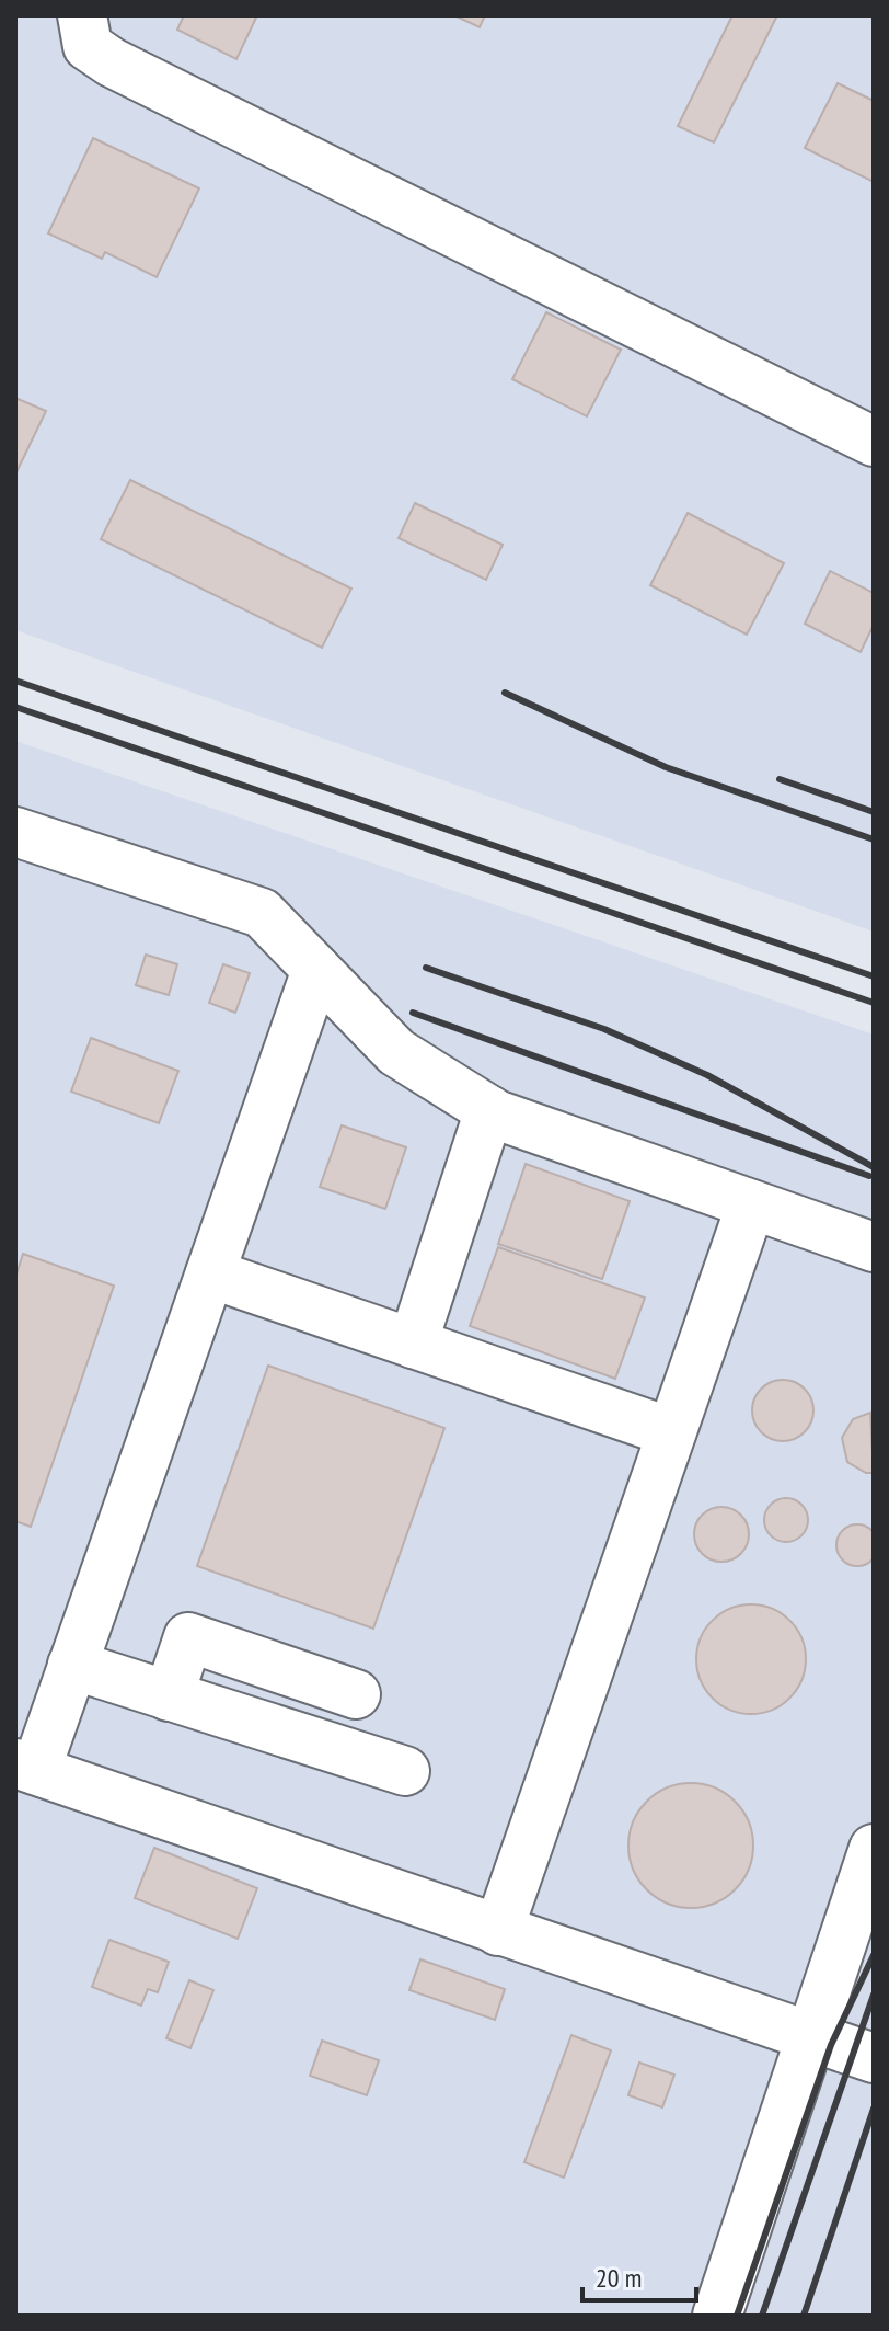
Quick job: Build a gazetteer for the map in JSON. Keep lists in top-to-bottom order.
{
  "scale_bar": "20 m"
}
